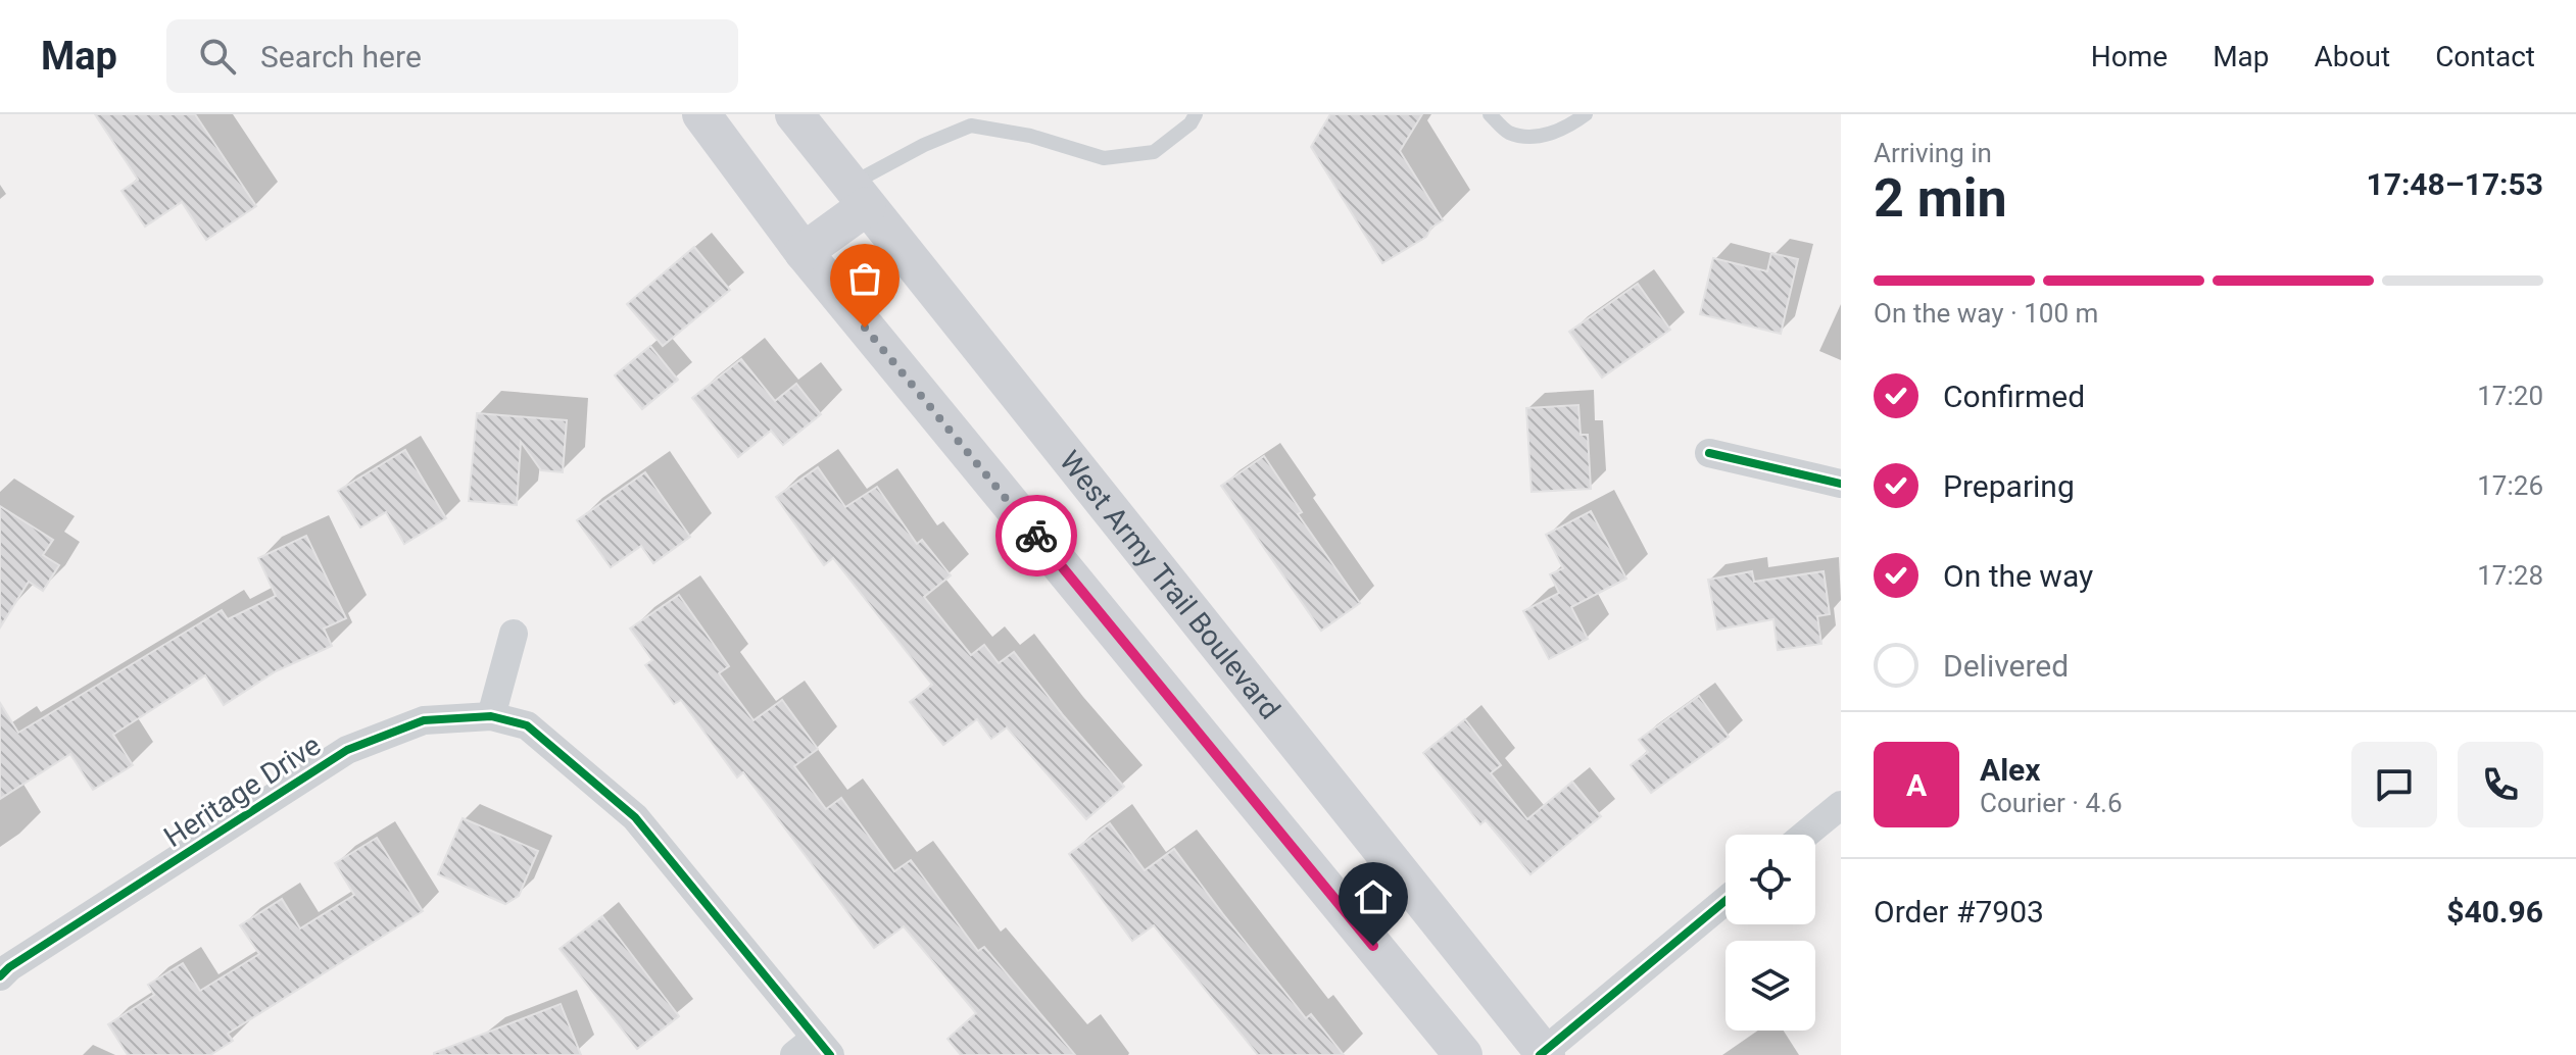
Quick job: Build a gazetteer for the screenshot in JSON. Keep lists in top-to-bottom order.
{
  "streets": {
    "main road": ["West Army Trail Boulevard"],
    "street": ["Heritage Drive"]
  },
  "page": {
    "header": "Map",
    "search": "Search here",
    "nav": [
      "Home",
      "Map",
      "About",
      "Contact"
    ],
    "heading": ["2 min", "Arriving in", "17:48–17:53"],
    "panel": [
      "Alex",
      "Courier · 4.6",
      "Order #7903",
      "$40.96"
    ],
    "bar": "On the way · 100 m",
    "list": [
      ["Confirmed", "17:20"],
      ["Preparing", "17:26"],
      ["On the way", "17:28"],
      "Delivered"
    ],
    "round": "A"
  }
}
